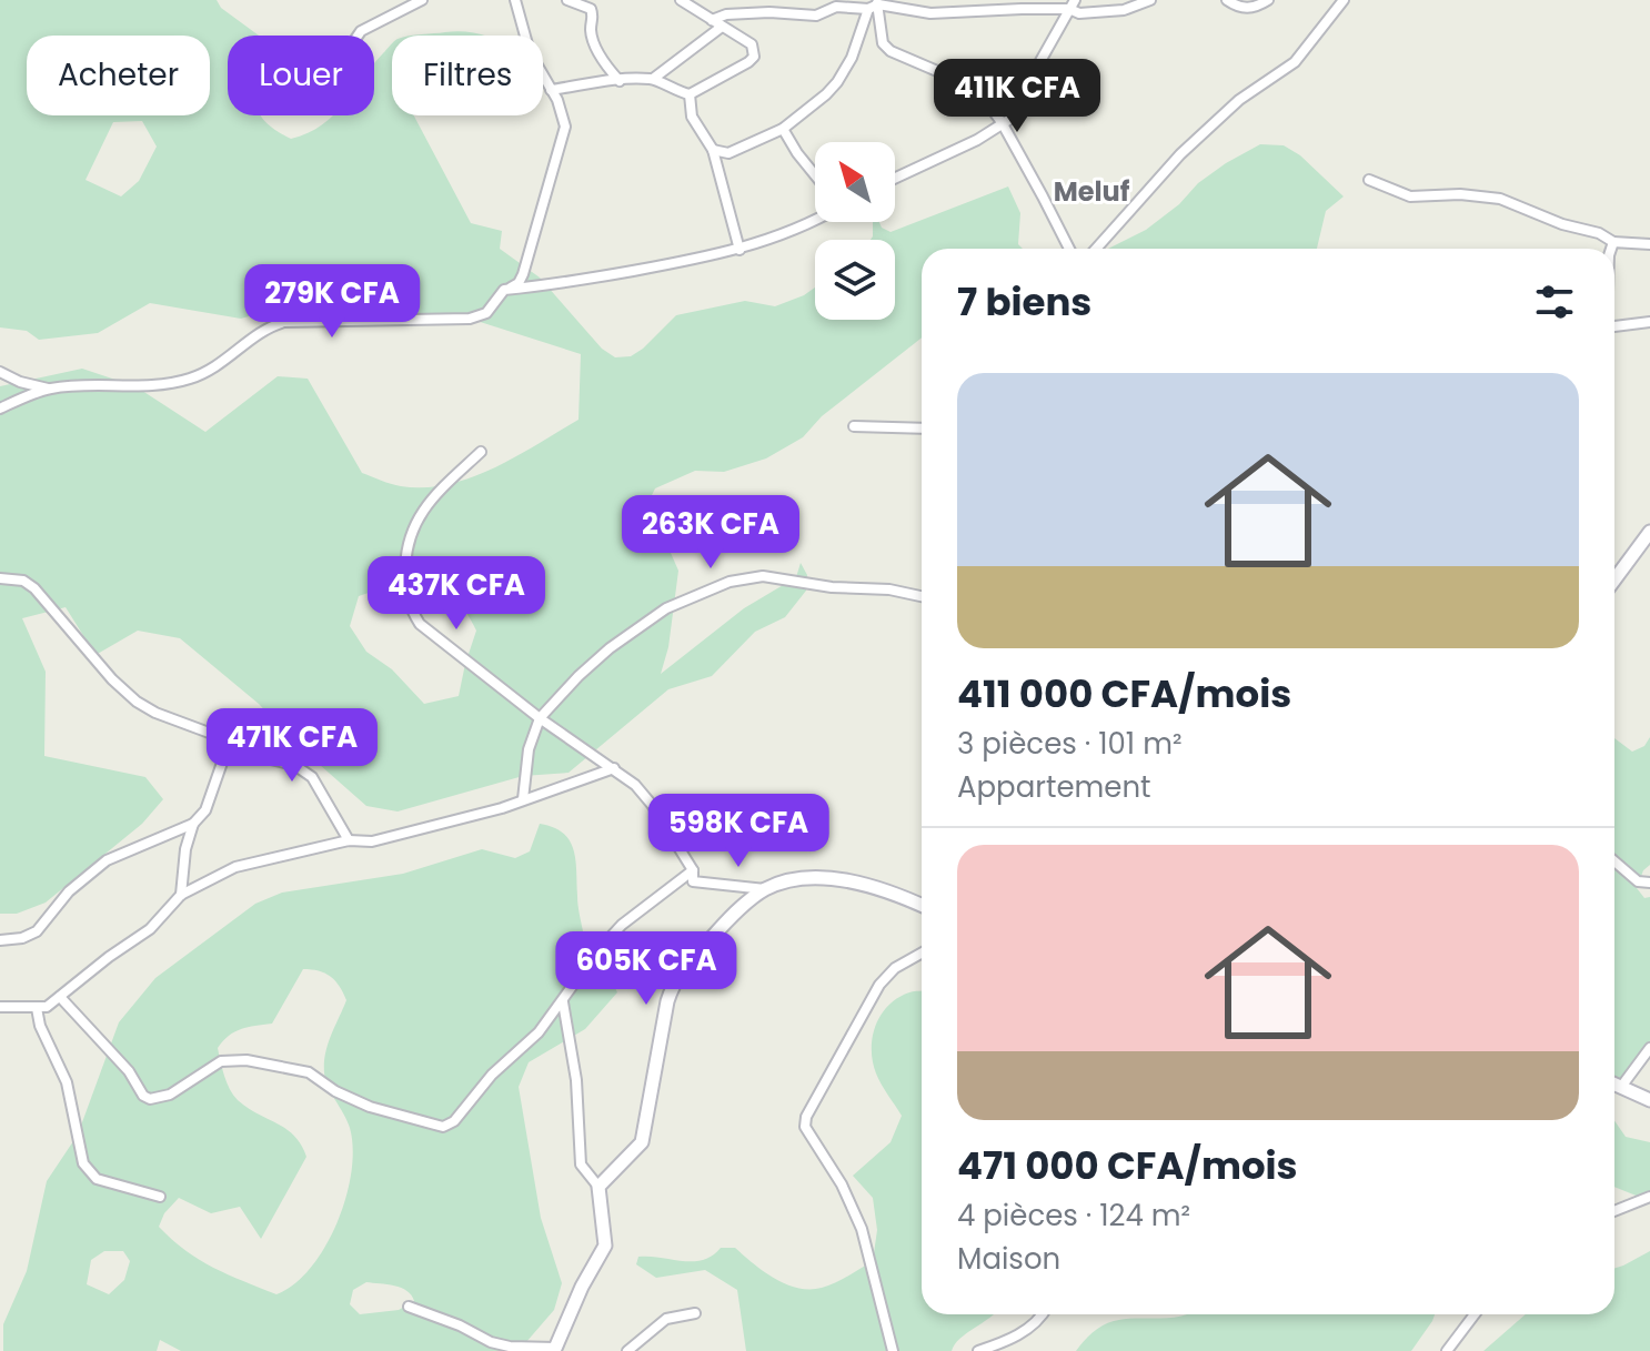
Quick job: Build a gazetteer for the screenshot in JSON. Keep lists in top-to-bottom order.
{
  "districts": ["Meluf"],
  "north": "top left",
  "page": {
    "chip": ["Acheter", "Louer", "Filtres"],
    "price": [
      "411K CFA",
      "279K CFA",
      "263K CFA",
      "437K CFA",
      "471K CFA",
      "598K CFA",
      "605K CFA"
    ],
    "heading": "7 biens",
    "list": [
      {
        "name": "411 000 CFA/mois",
        "note": "3 pièces · 101 m² · Appartement"
      },
      {
        "name": "471 000 CFA/mois",
        "note": "4 pièces · 124 m² · Maison"
      }
    ]
  }
}
